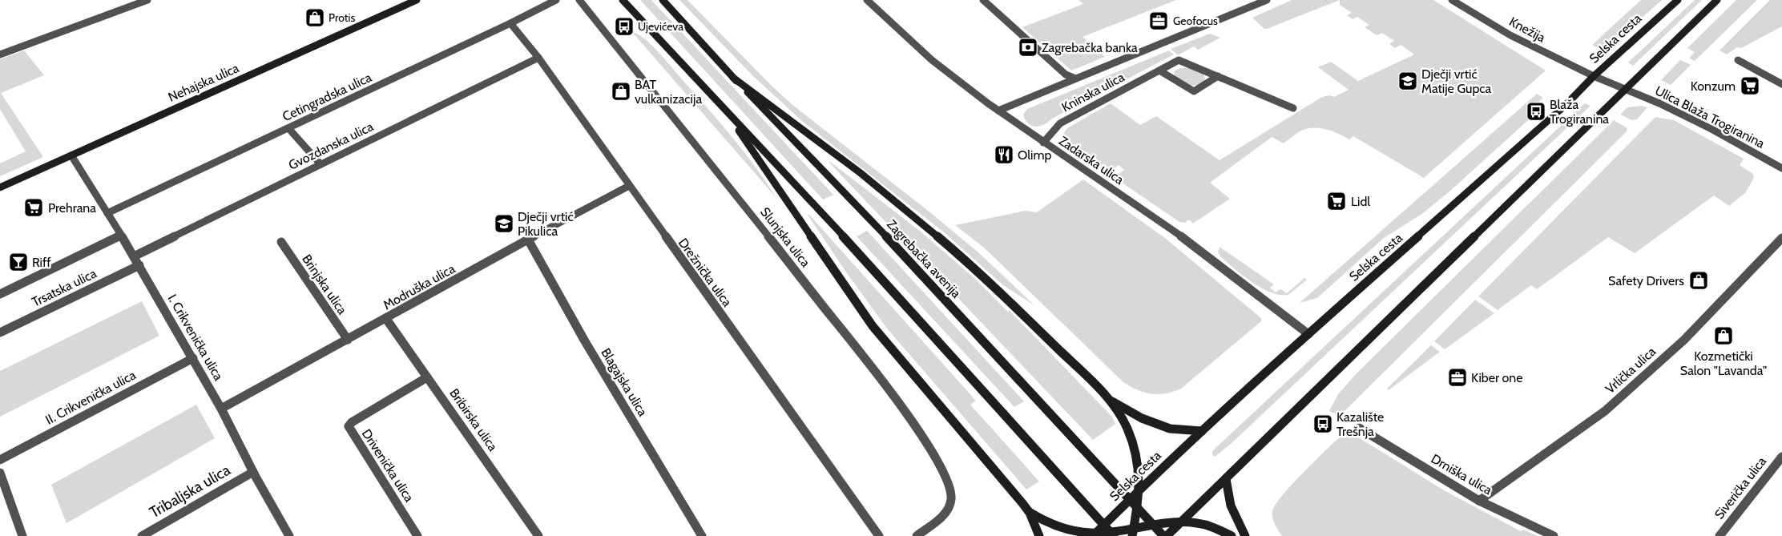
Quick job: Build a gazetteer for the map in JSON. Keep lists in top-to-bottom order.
{
  "streets": {
    "main road": ["Selska cesta", "Nehajska ulica", "Zagrebačka avenija"],
    "street": [
      "Knežija",
      "Kninska ulica",
      "Cetingradska ulica",
      "Ulica Blaža Trogiranina",
      "Gvozdanska ulica",
      "Zadarska ulica",
      "Slunjska ulica",
      "Drežnička ulica",
      "Brinjska ulica",
      "Modruška ulica",
      "Trsatska ulica",
      "I. Crikvenička ulica",
      "Vrlička ulica",
      "Blagajska ulica",
      "II. Crikvenička ulica",
      "Bribirska ulica",
      "Drivenička ulica",
      "Drniška ulica",
      "Siverička ulica",
      "Tribaljska ulica"
    ]
  },
  "crossings": [
    ["Knežija", "Selska cesta"],
    ["Knežija", "Ulica Blaža Trogiranina"],
    ["Selska cesta", "Zadarska ulica"],
    ["Nehajska ulica", "I. Crikvenička ulica"],
    ["Kninska ulica", "Zadarska ulica"],
    ["Cetingradska ulica", "Drežnička ulica"],
    ["Cetingradska ulica", "I. Crikvenička ulica"],
    ["Gvozdanska ulica", "Drežnička ulica"],
    ["Gvozdanska ulica", "I. Crikvenička ulica"],
    ["Drežnička ulica", "Modruška ulica"],
    ["Brinjska ulica", "Modruška ulica"],
    ["Modruška ulica", "I. Crikvenička ulica"],
    ["Modruška ulica", "Blagajska ulica"],
    ["Modruška ulica", "Bribirska ulica"],
    ["Trsatska ulica", "I. Crikvenička ulica"],
    ["I. Crikvenička ulica", "II. Crikvenička ulica"],
    ["I. Crikvenička ulica", "Tribaljska ulica"],
    ["Vrlička ulica", "Drniška ulica"],
    ["Bribirska ulica", "Drivenička ulica"]
  ],
  "places": {
    "shop": [
      "Protis",
      "BAT vulkanizacija",
      "Safety Drivers",
      "Kozmetički Salon \"Lavanda\""
    ],
    "office": ["Geofocus", "Kiber one"],
    "bus stop": ["Ujevićeva", "Blaža Trogiranina", "Kazalište Trešnja"],
    "bank": ["Zagrebačka banka"],
    "school or university": ["Dječji vrtić Matije Gupca", "Dječji vrtić Pikulica"],
    "supermarket": ["Konzum", "Lidl", "Prehrana"],
    "restaurant": ["Olimp"],
    "bar": ["Riff"]
  }
}
